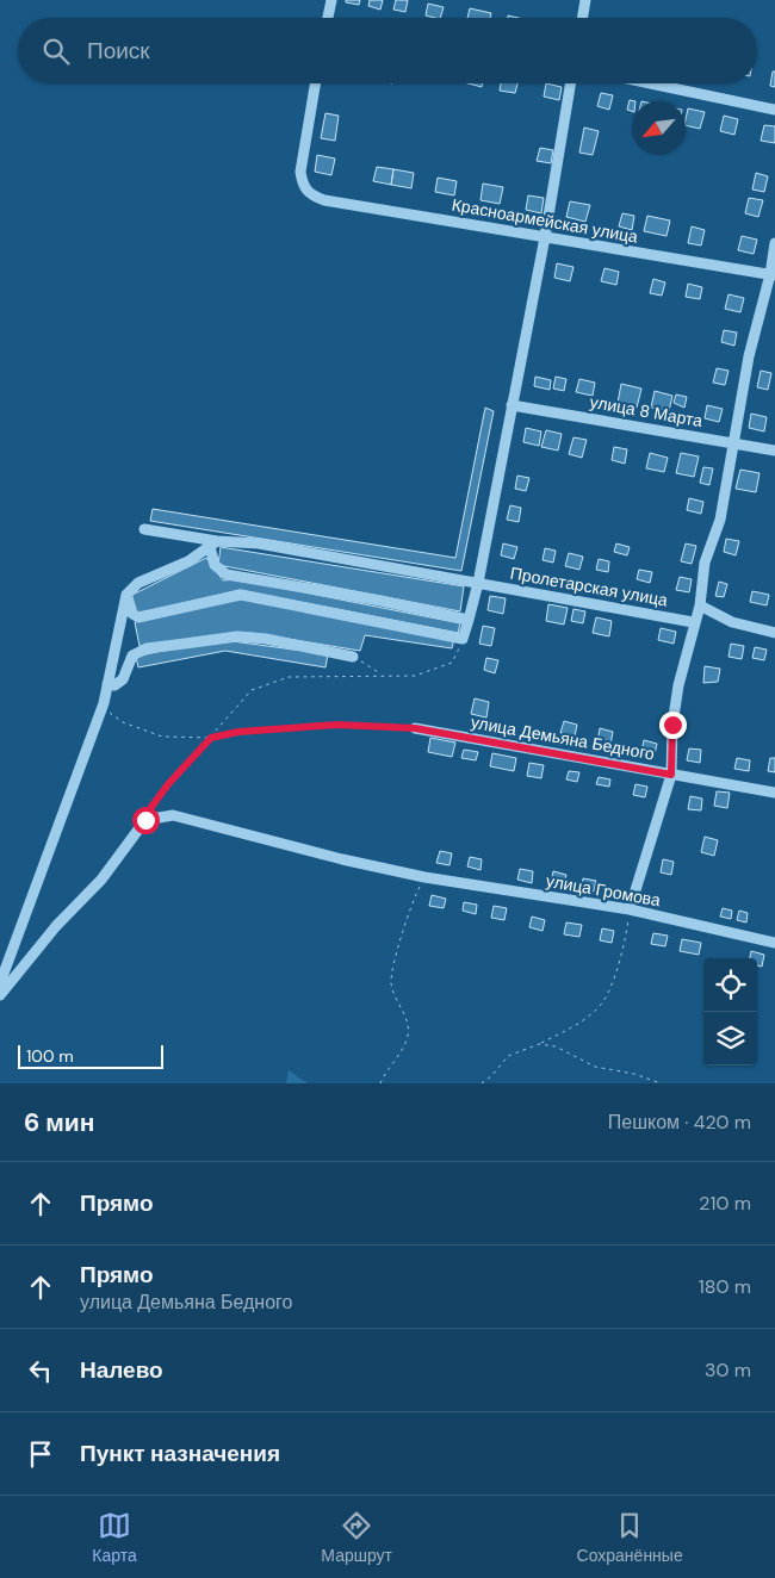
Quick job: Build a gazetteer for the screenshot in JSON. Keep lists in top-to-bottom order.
{
  "streets": {
    "street": [
      "Красноармейская улица",
      "улица 8 Марта",
      "Пролетарская улица",
      "улица Демьяна Бедного",
      "улица Громова"
    ]
  },
  "scale_bar": "100 m",
  "north": "bottom left",
  "page": {
    "search": "Поиск",
    "scale": "100 m",
    "heading": ["6 мин", "Пешком · 420 m"],
    "list": [
      ["Прямо", "210 m"],
      ["Прямо", "улица Демьяна Бедного", "180 m"],
      ["Налево", "30 m"],
      "Пункт назначения"
    ],
    "nav": ["Карта", "Маршрут", "Сохранённые"]
  }
}
